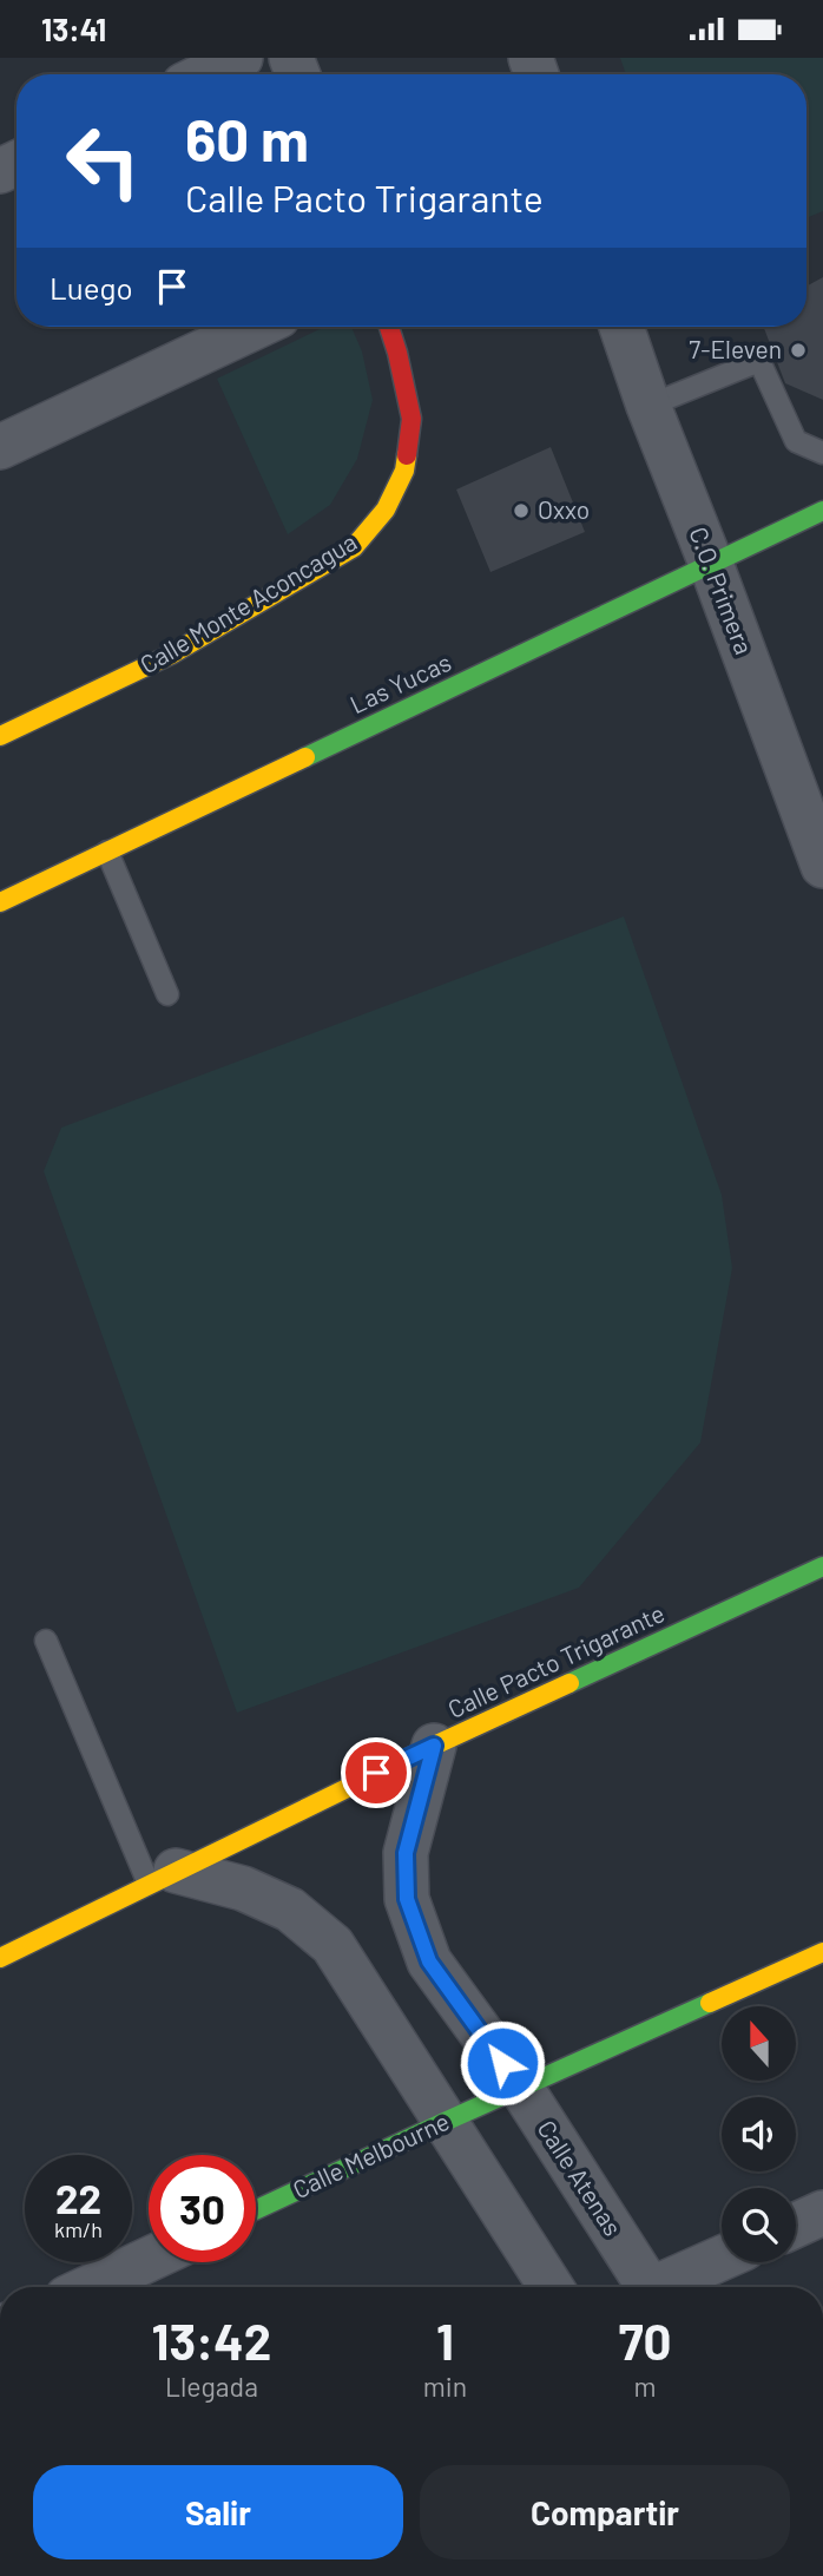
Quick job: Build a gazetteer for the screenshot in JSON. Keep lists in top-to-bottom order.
{
  "streets": {
    "street": [
      "C.O. Primera",
      "Calle Monte Aconcagua",
      "Las Yucas",
      "Calle Pacto Trigarante",
      "Calle Melbourne",
      "Calle Atenas"
    ]
  },
  "crossings": [
    ["C.O. Primera", "Las Yucas"],
    ["Calle Pacto Trigarante", "Calle Atenas"],
    ["Calle Melbourne", "Calle Atenas"]
  ],
  "places": ["7-Eleven", "Oxxo"],
  "north": "top",
  "page": {
    "status": "13:41",
    "turn": ["60 m", "Calle Pacto Trigarante"],
    "then": "Luego",
    "speed": "22 km/h",
    "limit": "30",
    "eta": [
      "13:42",
      "Llegada",
      "1",
      "min",
      "70",
      "m"
    ],
    "buttons": ["Salir", "Compartir"]
  }
}
